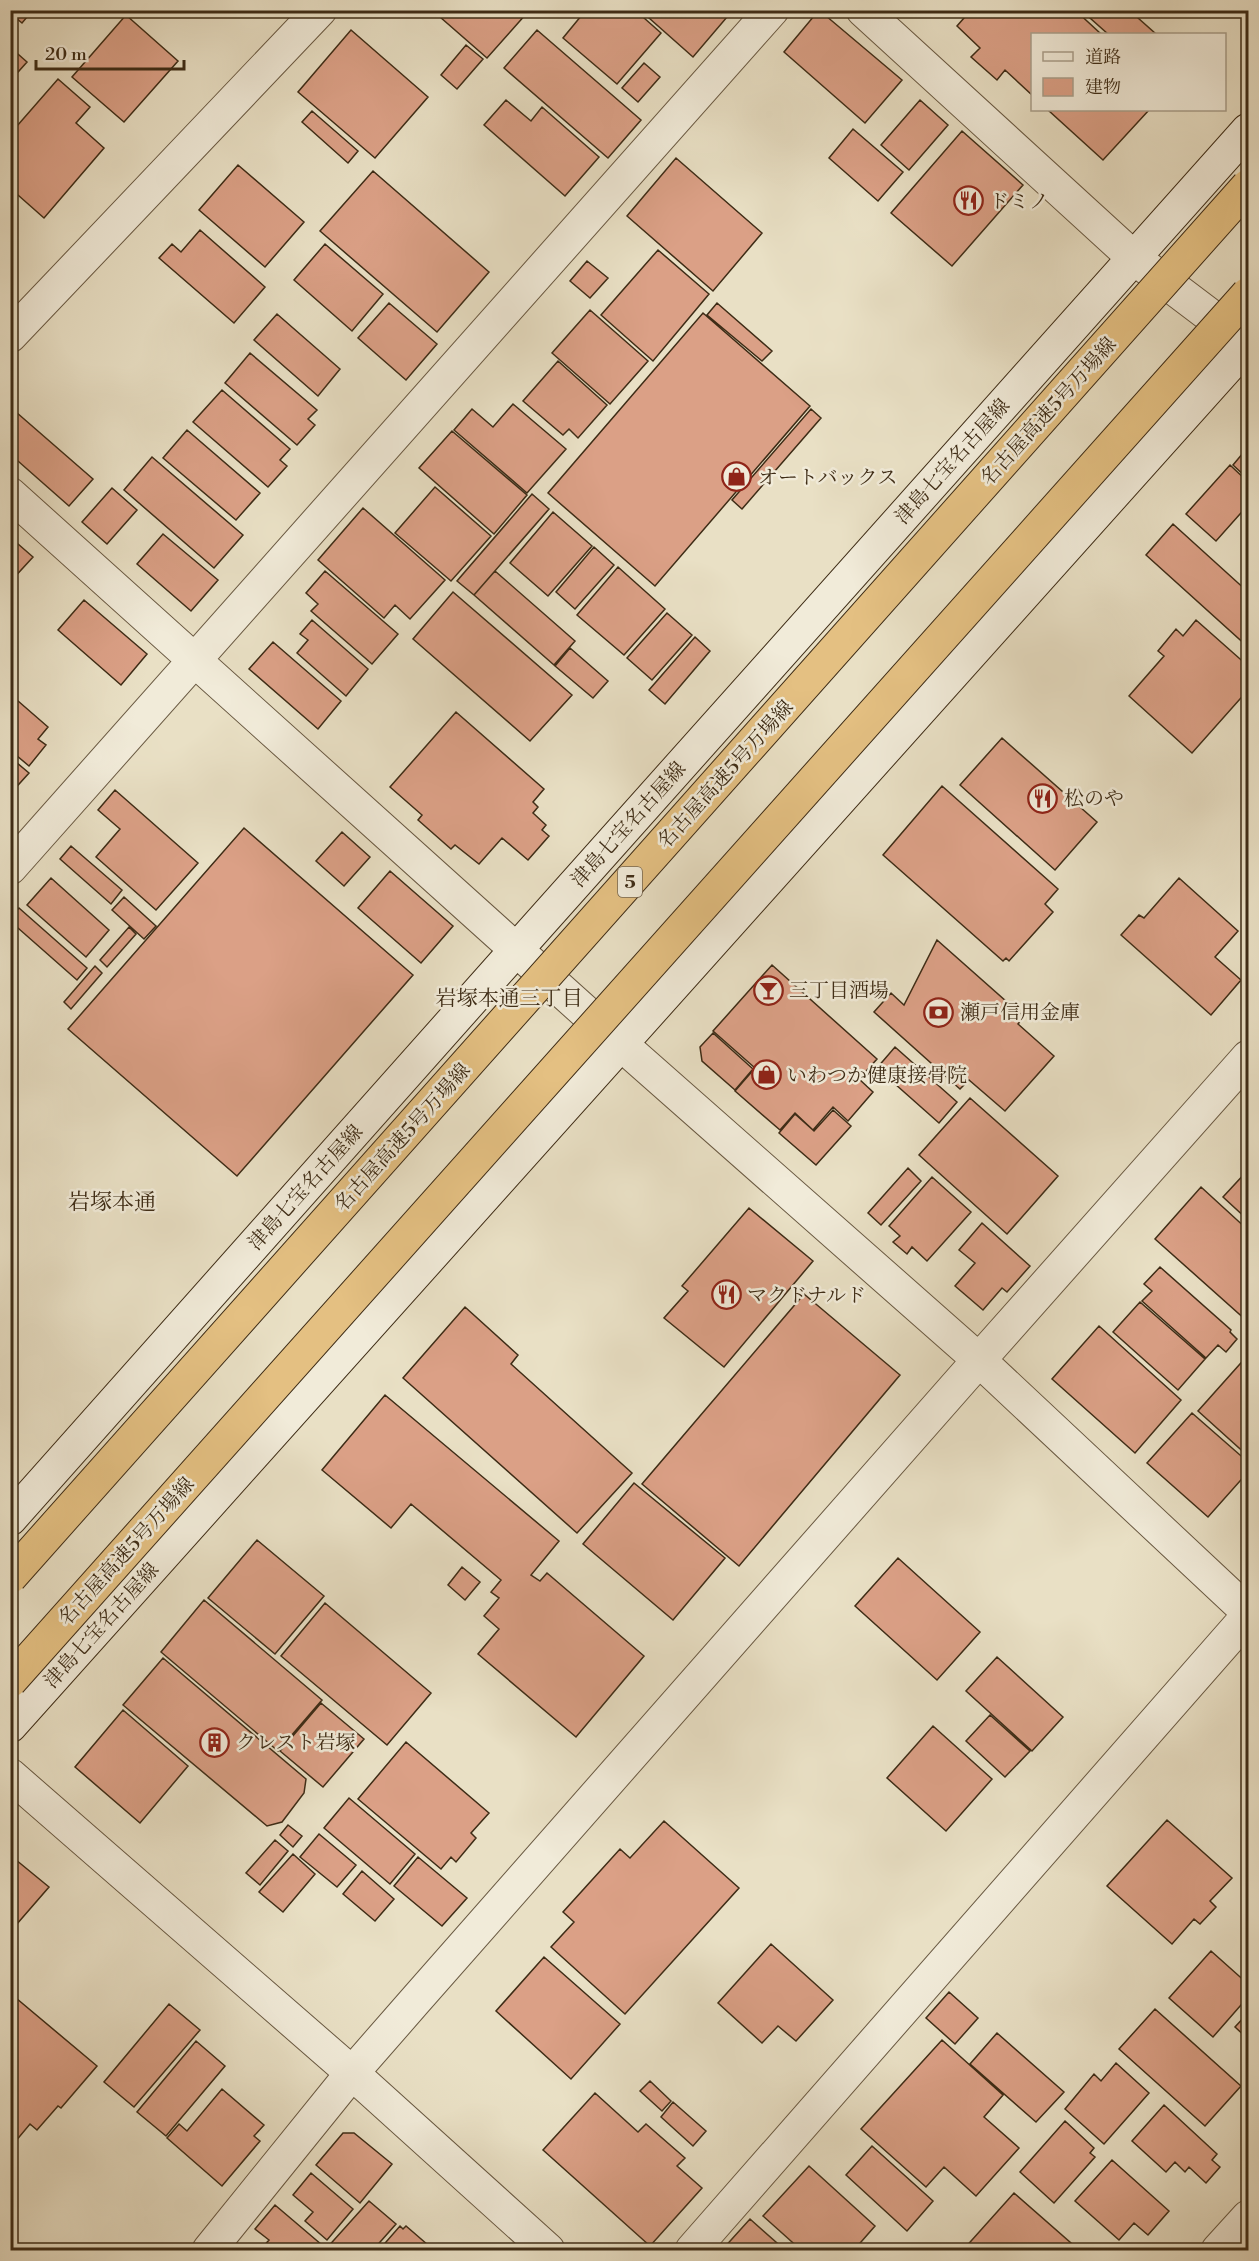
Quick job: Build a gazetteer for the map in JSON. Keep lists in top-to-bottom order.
{
  "streets": {
    "highway": ["名古屋高速5号万場線", "5"],
    "street": ["津島七宝名古屋線"]
  },
  "districts": ["岩塚本通三丁目", "岩塚本通"],
  "places": {
    "restaurant": ["ドミノ", "松のや", "マクドナルド"],
    "shop": ["オートバックス", "いわつか健康接骨院"],
    "bar": ["三丁目酒場"],
    "bank": ["瀬戸信用金庫"],
    "building": ["クレスト岩塚"]
  },
  "legend": ["道路", "建物"],
  "scale_bar": "20 m"
}
